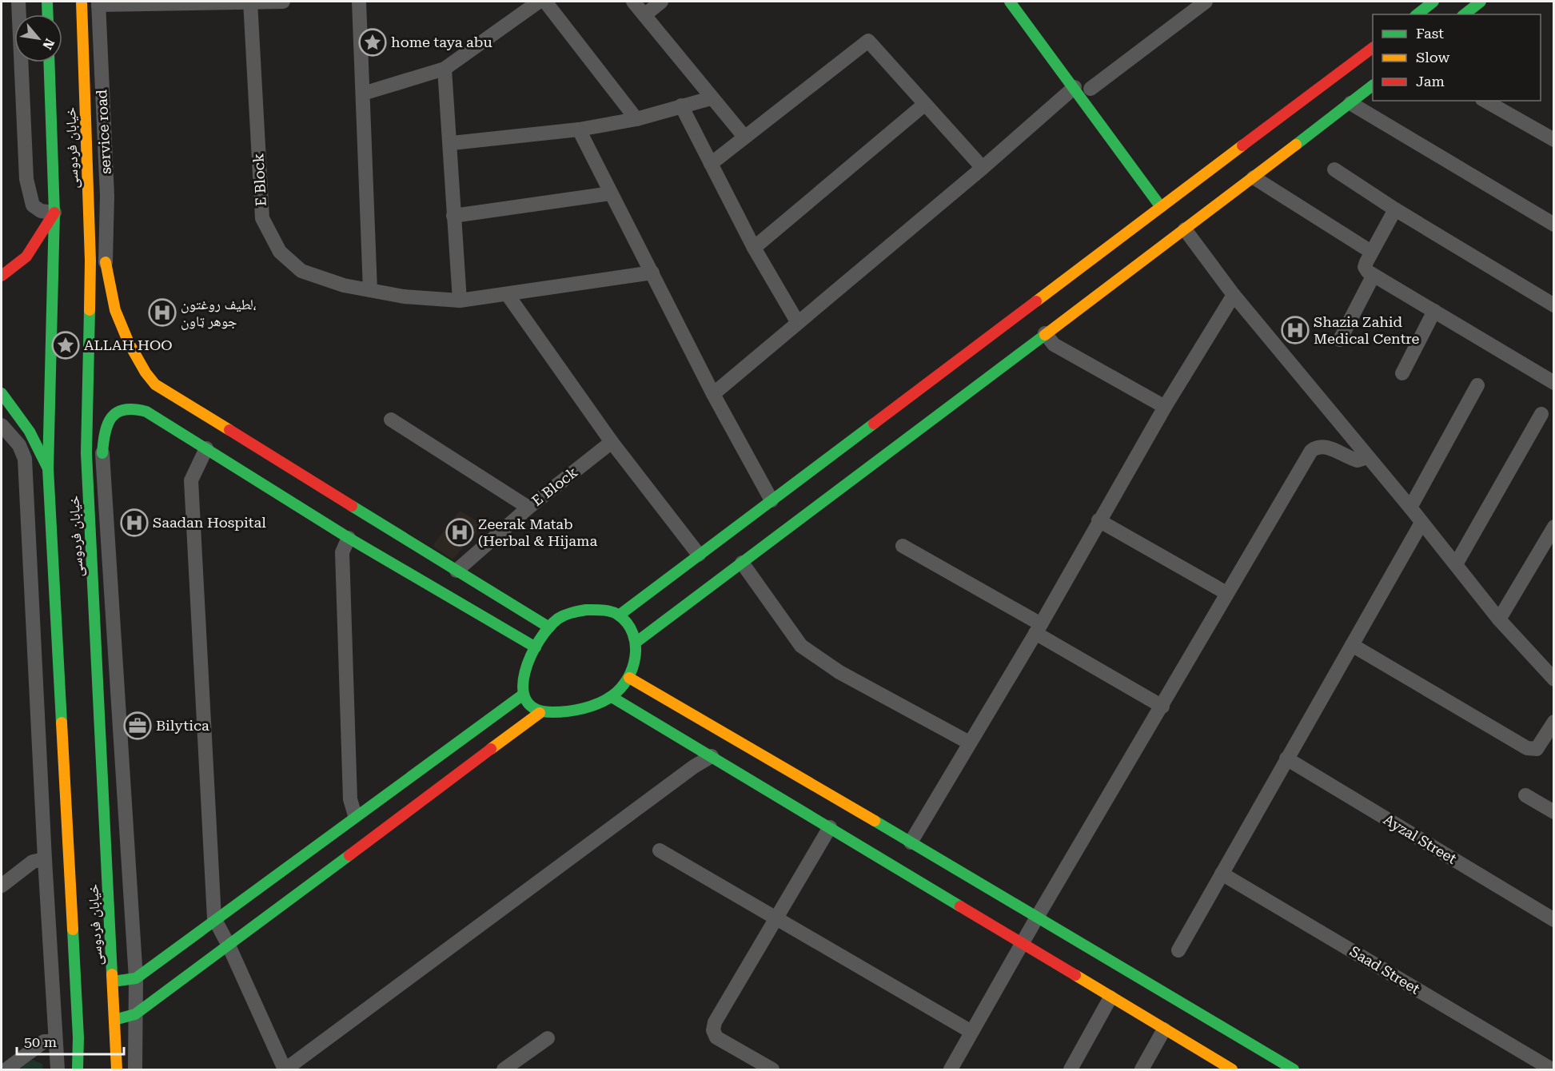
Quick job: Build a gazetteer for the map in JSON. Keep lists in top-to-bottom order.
{
  "streets": {
    "street": [
      "service road",
      "خیابان فردوسی",
      "E Block",
      "Ayzal Street",
      "Saad Street"
    ]
  },
  "places": {
    "place": ["home taya abu", "ALLAH HOO"],
    "hospital": [
      "لطیف روغتون، جوهر ټاون",
      "Shazia Zahid Medical Centre",
      "Saadan Hospital",
      "Zeerak Matab (Herbal & Hijama"
    ],
    "office": ["Bilytica"]
  },
  "legend": ["Fast", "Slow", "Jam"],
  "scale_bar": "50 m",
  "north": "bottom right"
}
